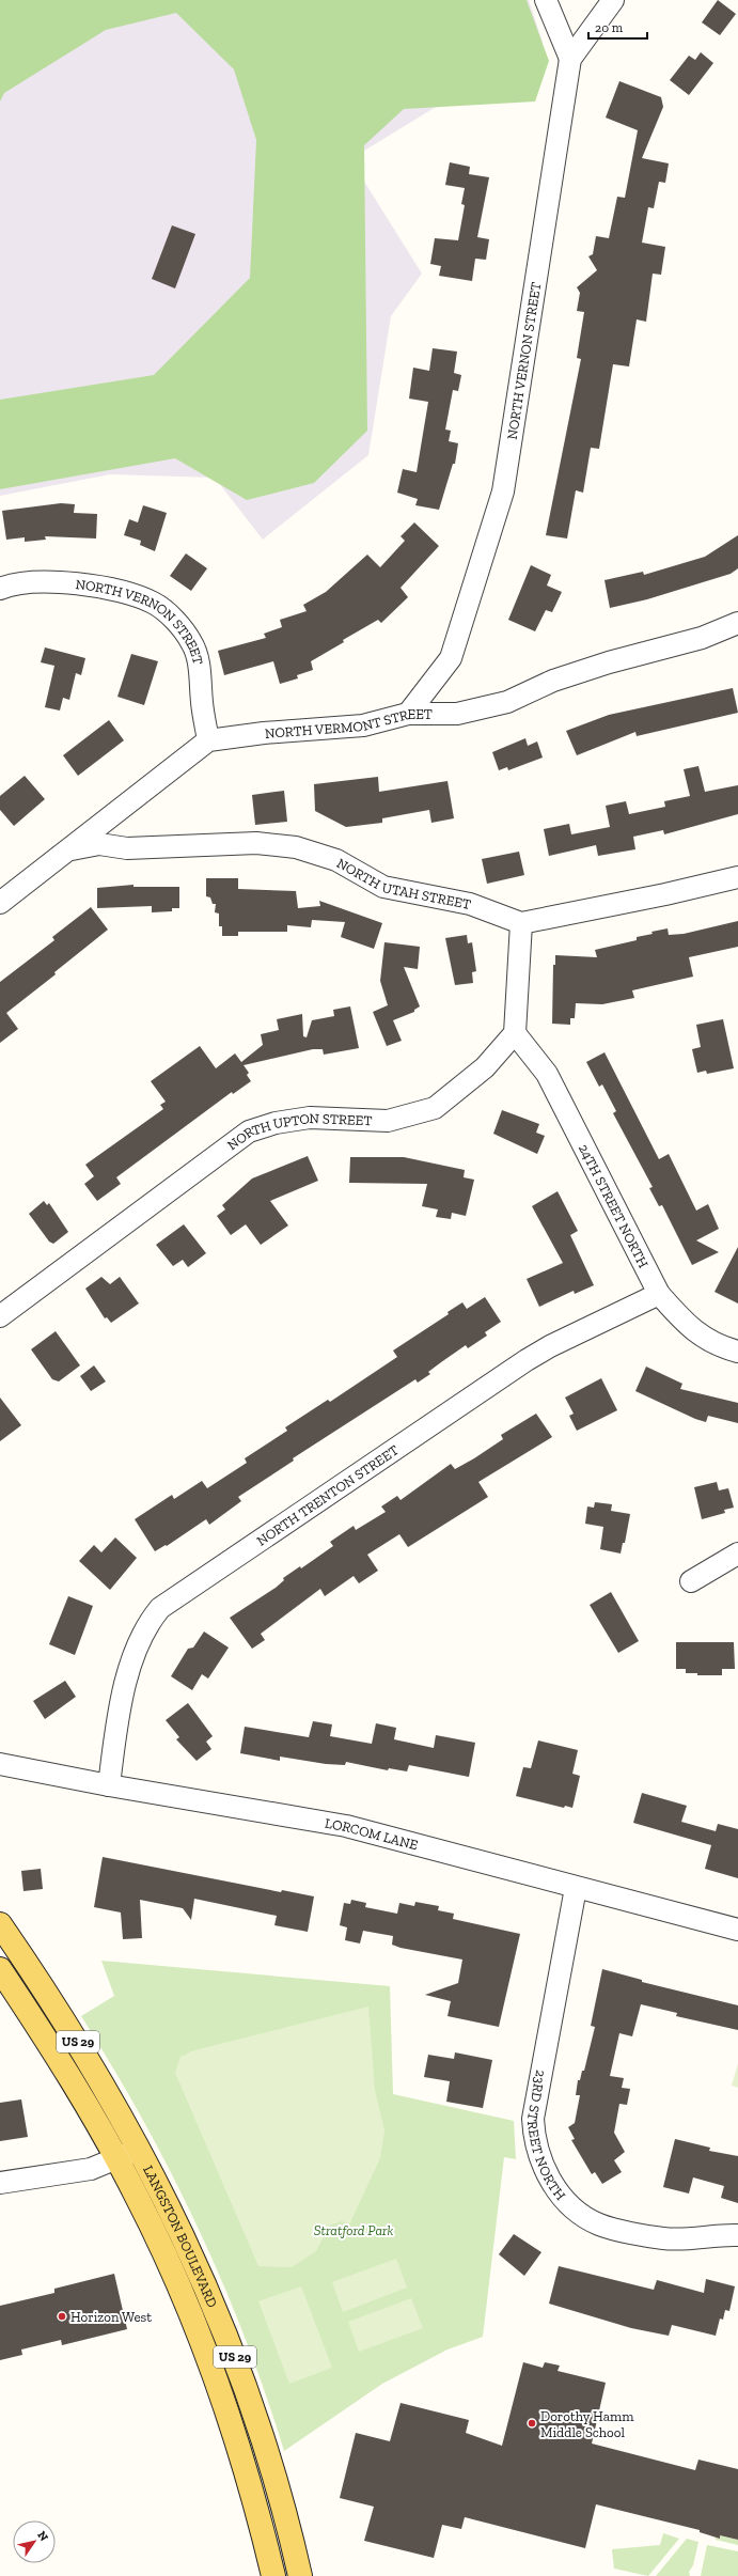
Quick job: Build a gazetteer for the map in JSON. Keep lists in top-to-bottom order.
{
  "streets": {
    "main road": ["US 29", "LANGSTON BOULEVARD"],
    "street": [
      "NORTH VERNON STREET",
      "NORTH VERMONT STREET",
      "NORTH UTAH STREET",
      "NORTH UPTON STREET",
      "24TH STREET NORTH",
      "NORTH TRENTON STREET",
      "LORCOM LANE",
      "23RD STREET NORTH"
    ]
  },
  "crossings": [
    ["NORTH VERNON STREET", "NORTH VERMONT STREET"],
    ["NORTH UPTON STREET", "24TH STREET NORTH"],
    ["24TH STREET NORTH", "NORTH TRENTON STREET"],
    ["NORTH TRENTON STREET", "LORCOM LANE"],
    ["LORCOM LANE", "23RD STREET NORTH"]
  ],
  "parks": ["Stratford Park"],
  "places": ["Horizon West", "Dorothy Hamm Middle School"],
  "scale_bar": "20 m",
  "north": "top right"
}
